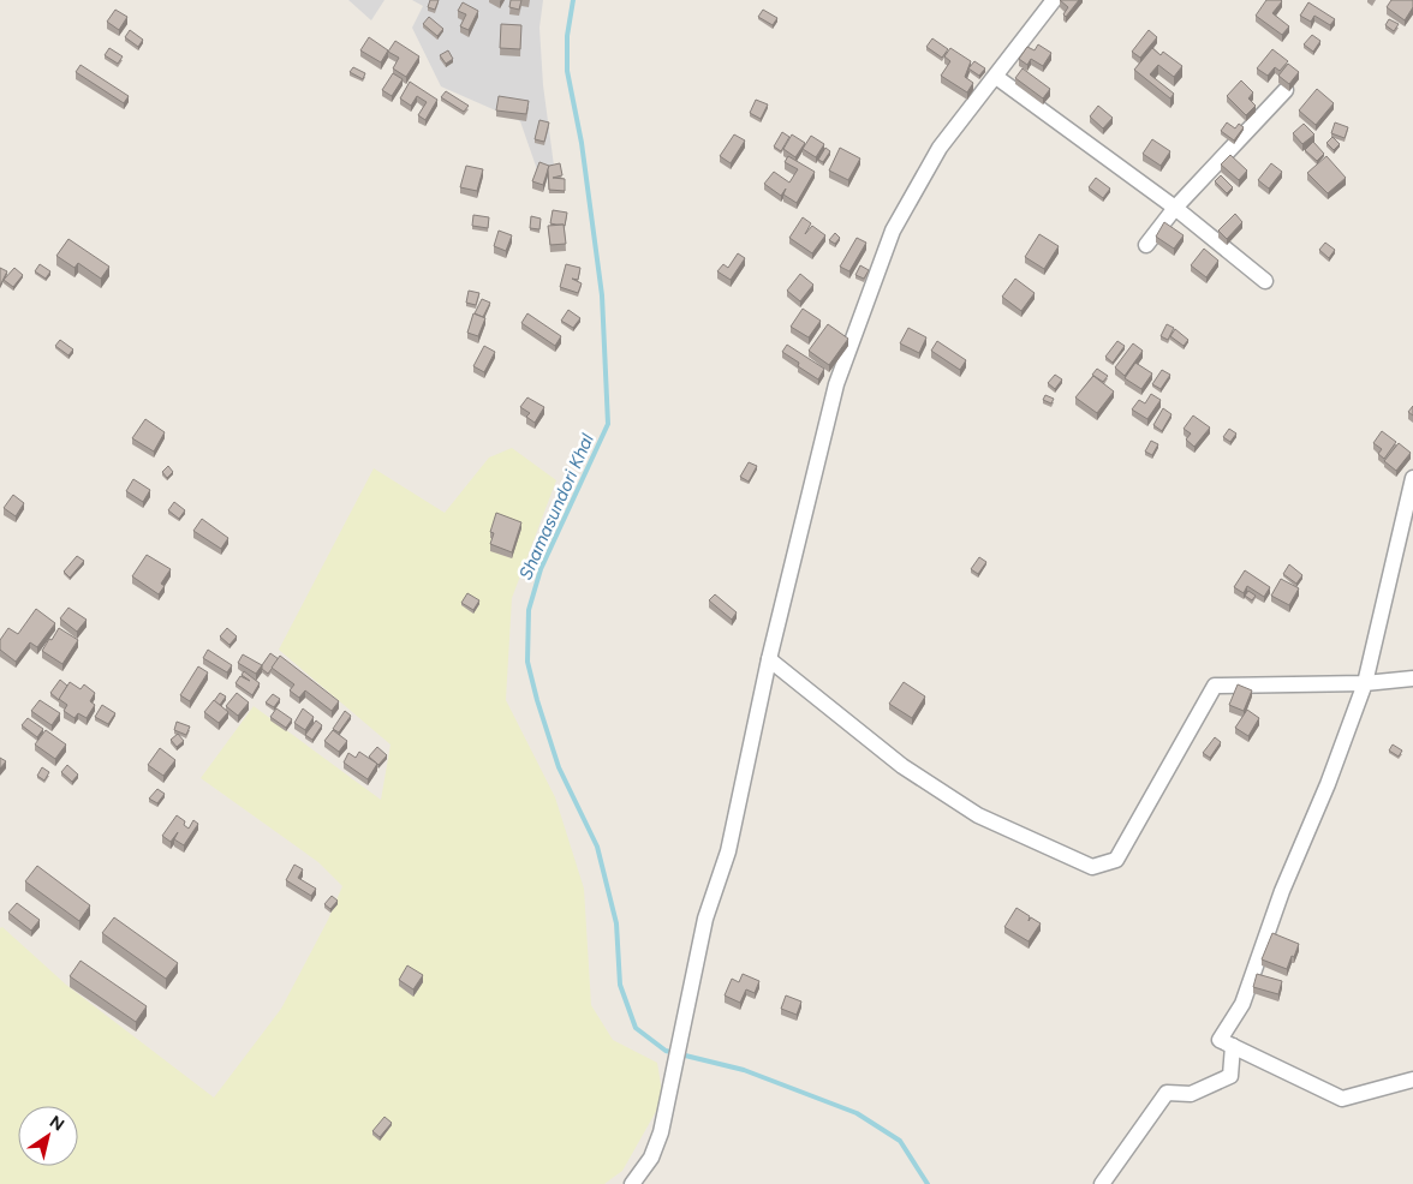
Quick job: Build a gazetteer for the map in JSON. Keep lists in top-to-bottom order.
{
  "water": ["Shamasundori Khal"],
  "north": "top right"
}
